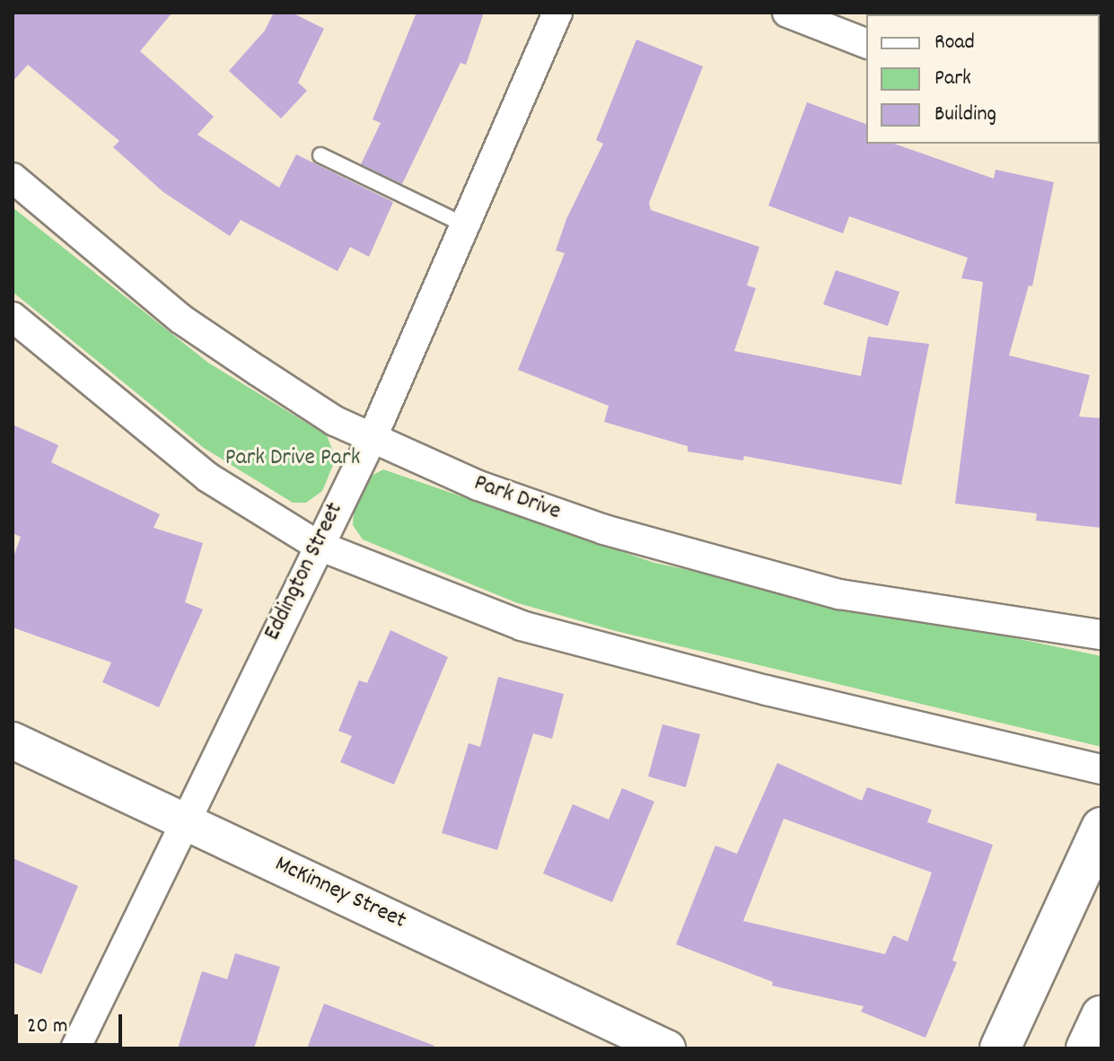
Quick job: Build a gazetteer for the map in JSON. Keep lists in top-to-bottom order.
{
  "streets": {
    "street": ["Park Drive", "Eddington Street", "McKinney Street"]
  },
  "crossings": [
    ["Park Drive", "Eddington Street"],
    ["Eddington Street", "McKinney Street"]
  ],
  "parks": ["Park Drive Park"],
  "legend": ["Road", "Park", "Building"],
  "scale_bar": "20 m"
}
